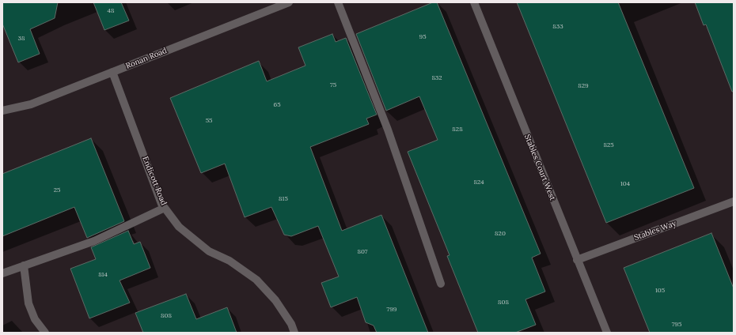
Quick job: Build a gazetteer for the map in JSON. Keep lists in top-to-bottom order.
{
  "streets": {
    "street": [
      "Ronan Road",
      "Stables Court West",
      "Endicott Road",
      "Stables Way"
    ]
  },
  "crossings": [
    ["Ronan Road", "Endicott Road"],
    ["Stables Court West", "Stables Way"]
  ],
  "house_numbers": [
    "48",
    "833",
    "95",
    "38",
    "832",
    "75",
    "829",
    "65",
    "55",
    "828",
    "825",
    "824",
    "104",
    "25",
    "815",
    "820",
    "807",
    "814",
    "105",
    "808",
    "799",
    "808",
    "795"
  ]
}
